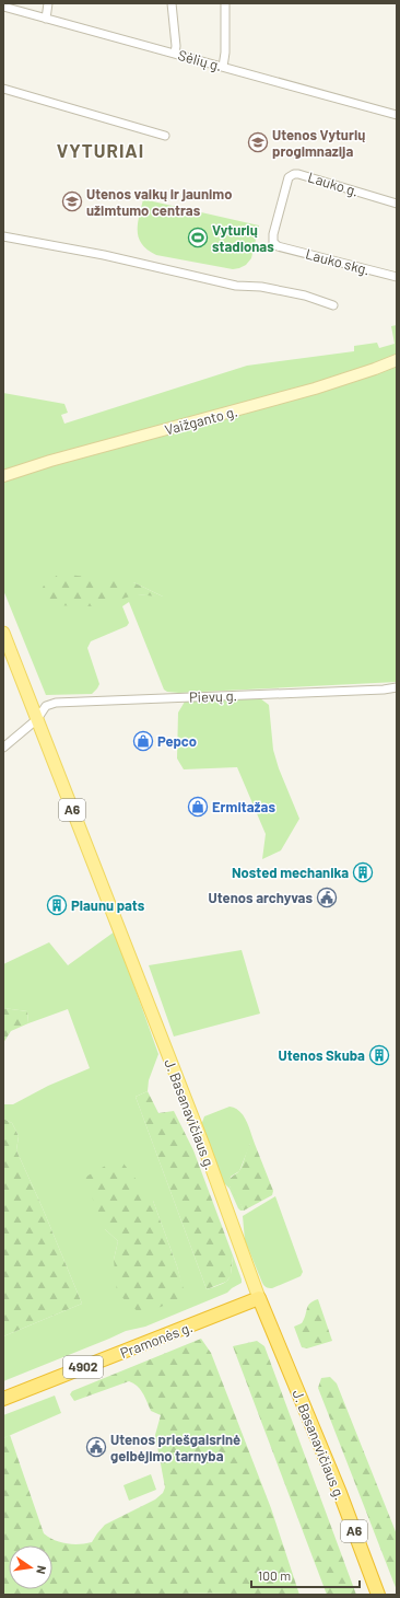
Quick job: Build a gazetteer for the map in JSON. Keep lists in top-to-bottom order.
{
  "streets": {
    "highway": [
      "A6",
      "J. Basanavičiaus g.",
      "Pramonės g.",
      "4902"
    ],
    "main road": ["Vaižganto g."],
    "street": [
      "Sėlių g.",
      "Lauko g.",
      "Lauko skg.",
      "Pievų g."
    ]
  },
  "crossings": [
    ["Lauko g.", "Lauko skg."],
    ["Pievų g.", "J. Basanavičiaus g."],
    ["J. Basanavičiaus g.", "Pramonės g."]
  ],
  "districts": ["VYTURIAI"],
  "places": {
    "school or university": ["Utenos Vyturių progimnazija", "Utenos vaikų ir jaunimo užimtumo centras"],
    "sports": ["Vyturių stadionas"],
    "shop": ["Pepco", "Ermitažas"],
    "building": ["Nosted mechanika", "Plaunu pats", "Utenos Skuba"],
    "public building": ["Utenos archyvas", "Utenos priešgaisrinė gelbėjimo tarnyba"]
  },
  "scale_bar": "100 m",
  "north": "right"
}
